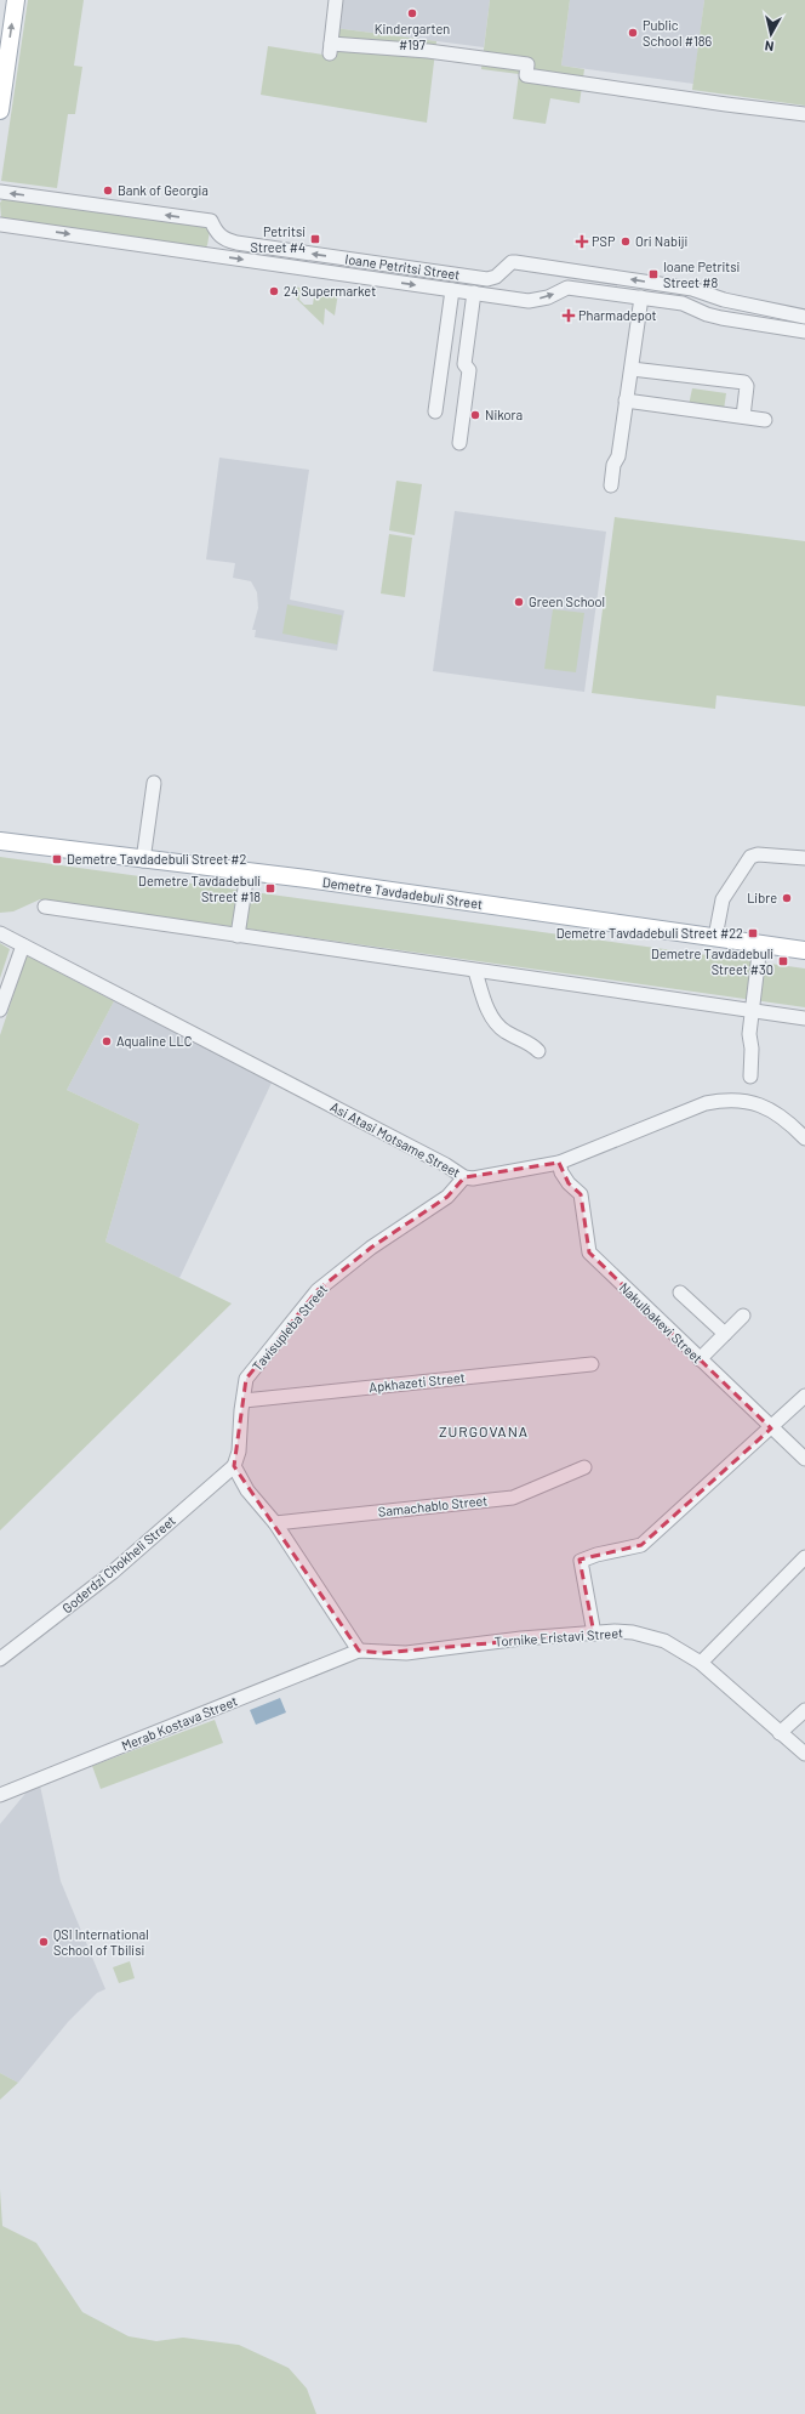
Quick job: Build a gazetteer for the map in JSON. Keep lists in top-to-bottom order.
{
  "streets": {
    "main road": ["Demetre Tavdadebuli Street"],
    "street": [
      "Ioane Petritsi Street",
      "Asi Atasi Motsame Street",
      "Nakulbakevi Street",
      "Tavisupleba Street",
      "Apkhazeti Street",
      "Samachablo Street",
      "Goderdzi Chokheli Street",
      "Tornike Eristavi Street",
      "Merab Kostava Street"
    ]
  },
  "crossings": [
    ["Asi Atasi Motsame Street", "Nakulbakevi Street"],
    ["Asi Atasi Motsame Street", "Tavisupleba Street"],
    ["Tavisupleba Street", "Apkhazeti Street"],
    ["Tavisupleba Street", "Goderdzi Chokheli Street"],
    ["Tornike Eristavi Street", "Merab Kostava Street"]
  ],
  "districts": ["ZURGOVANA"],
  "places": {
    "other": [
      "Kindergarten #197",
      "Public School #186",
      "Bank of Georgia",
      "Ori Nabiji",
      "24 Supermarket",
      "Nikora",
      "Green School",
      "Libre",
      "Aqualine LLC",
      "QSI International School of Tbilisi"
    ],
    "transit": [
      "Petritsi Street #4",
      "Ioane Petritsi Street #8",
      "Demetre Tavdadebuli Street #2",
      "Demetre Tavdadebuli Street #18",
      "Demetre Tavdadebuli Street #22",
      "Demetre Tavdadebuli Street #30"
    ],
    "health": ["PSP", "Pharmadepot"]
  },
  "north": "bottom"
}
